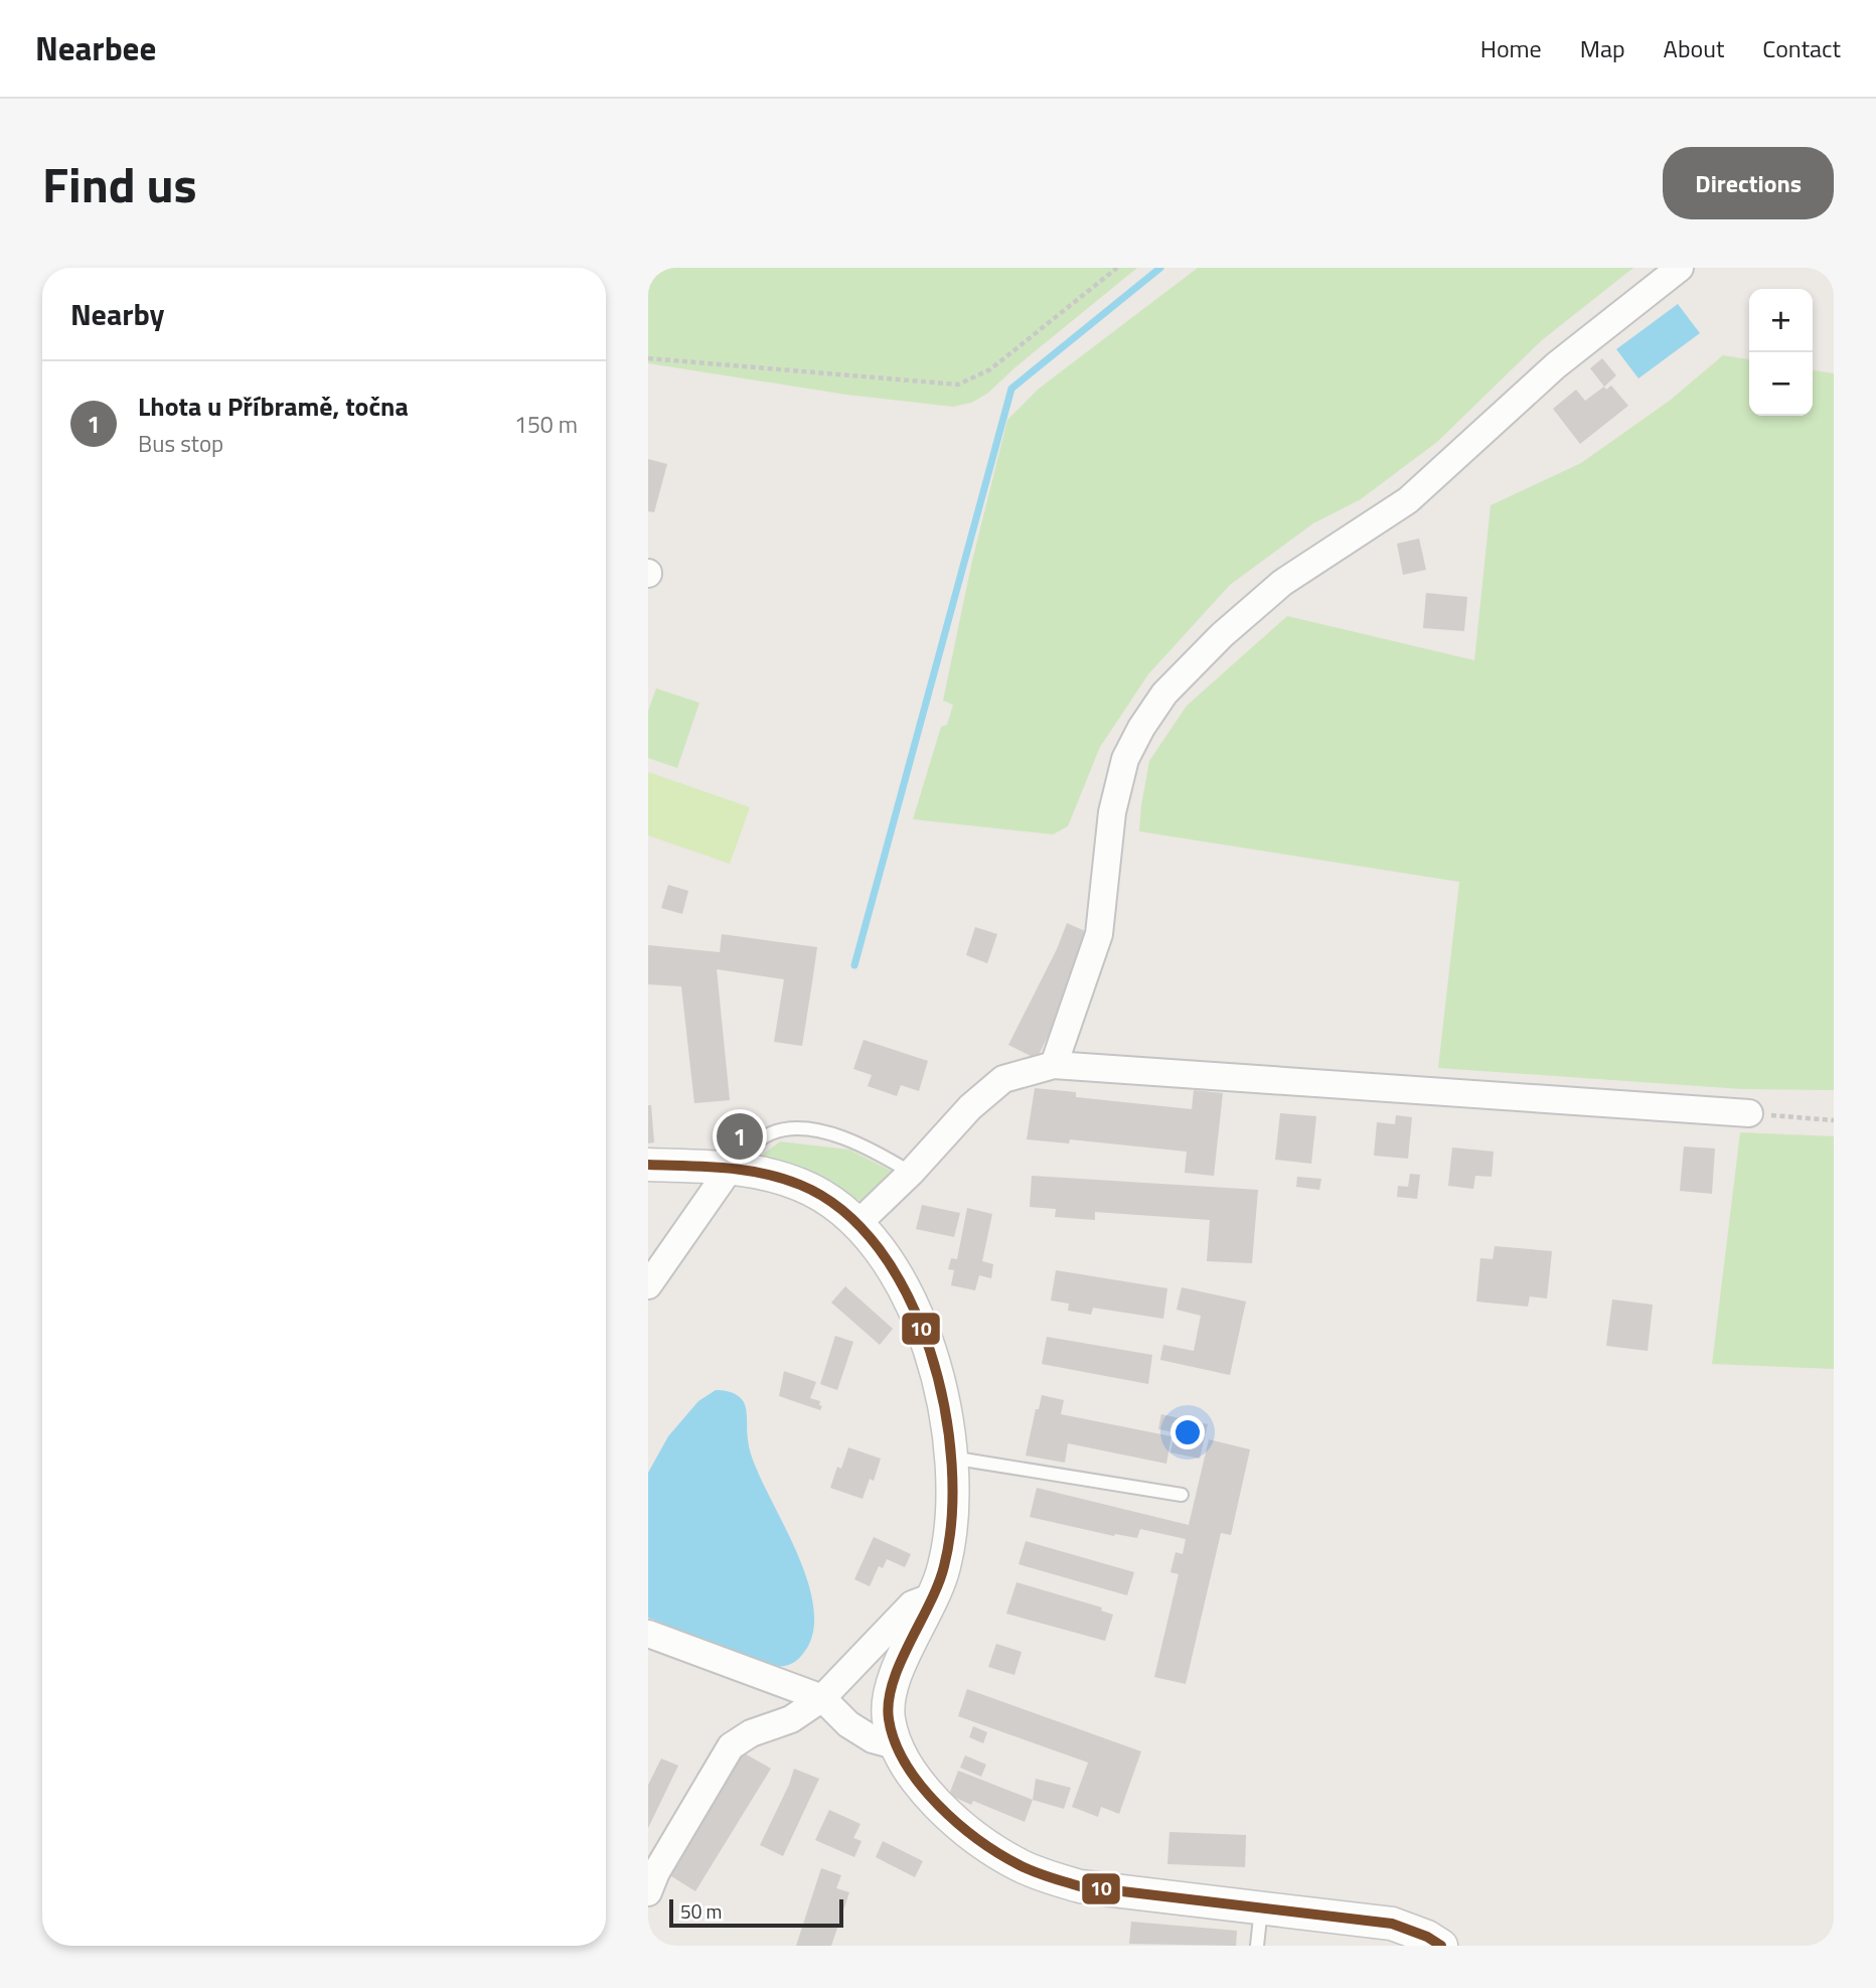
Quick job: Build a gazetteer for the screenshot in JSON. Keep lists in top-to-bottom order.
{
  "lines": ["transit line 10"],
  "scale_bar": "50 m",
  "page": {
    "header": "Nearbee",
    "nav": [
      "Home",
      "Map",
      "About",
      "Contact"
    ],
    "title": "Find us",
    "buttons": "Directions",
    "heading": "Nearby",
    "map_buttons": ["+", "−"],
    "list": [
      {
        "mark": "1",
        "name": "Lhota u Příbramě, točna",
        "note": "Bus stop",
        "value": "150 m"
      }
    ],
    "pins": "1",
    "scale": "50 m"
  }
}
